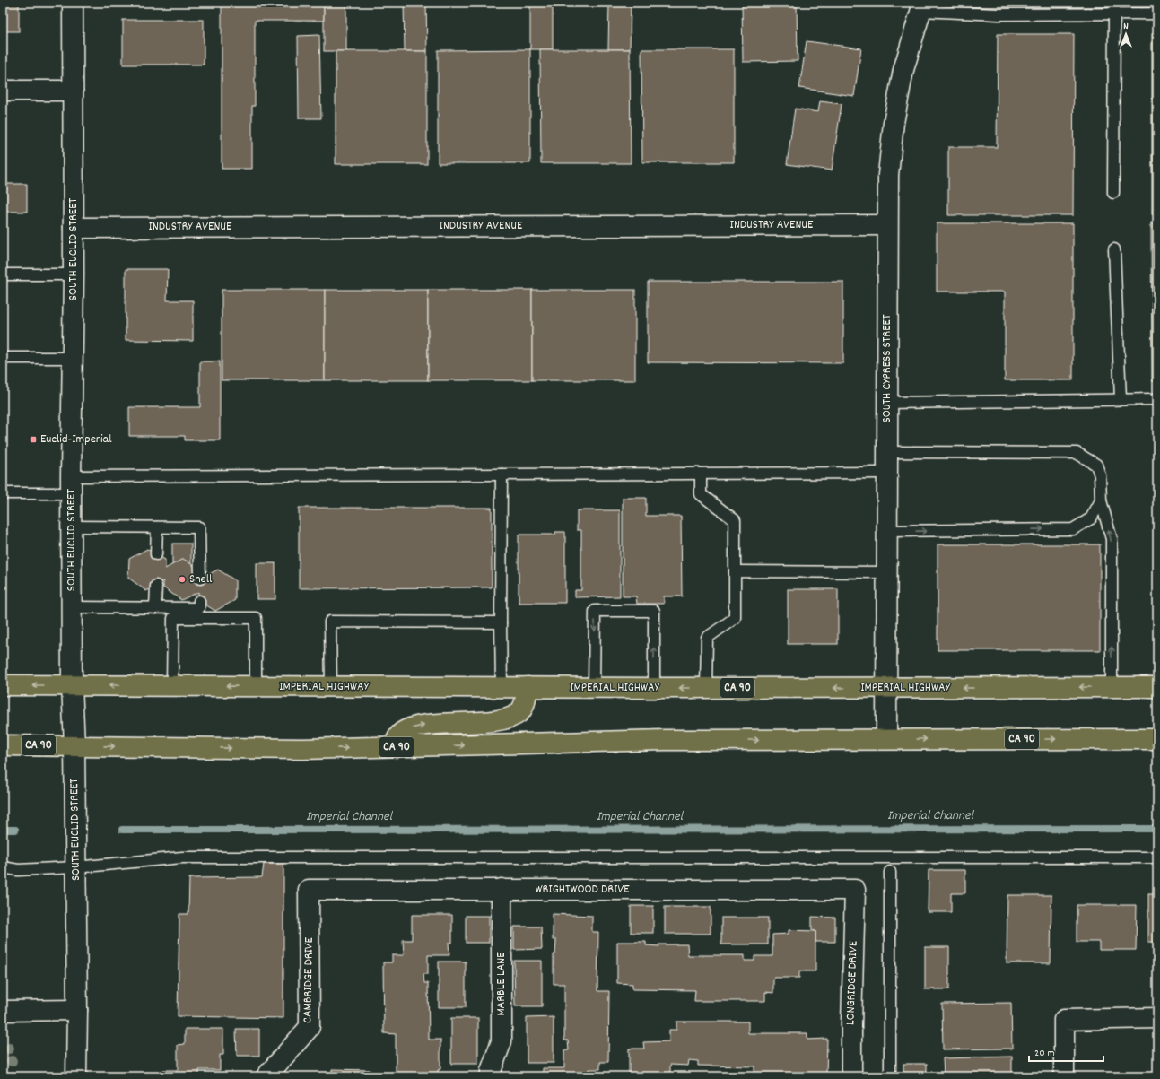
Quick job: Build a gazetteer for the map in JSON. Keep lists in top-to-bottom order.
{
  "streets": {
    "main road": ["IMPERIAL HIGHWAY", "CA 90"],
    "street": [
      "INDUSTRY AVENUE",
      "SOUTH EUCLID STREET",
      "SOUTH CYPRESS STREET",
      "WRIGHTWOOD DRIVE",
      "CAMBRIDGE DRIVE",
      "LONGRIDGE DRIVE",
      "MARBLE LANE"
    ]
  },
  "crossings": [
    ["INDUSTRY AVENUE", "SOUTH EUCLID STREET"],
    ["INDUSTRY AVENUE", "SOUTH CYPRESS STREET"],
    ["SOUTH EUCLID STREET", "IMPERIAL HIGHWAY"],
    ["SOUTH EUCLID STREET", "CA 90"],
    ["SOUTH CYPRESS STREET", "IMPERIAL HIGHWAY"],
    ["SOUTH CYPRESS STREET", "CA 90"],
    ["IMPERIAL HIGHWAY", "CA 90"],
    ["WRIGHTWOOD DRIVE", "CAMBRIDGE DRIVE"],
    ["WRIGHTWOOD DRIVE", "LONGRIDGE DRIVE"],
    ["WRIGHTWOOD DRIVE", "MARBLE LANE"]
  ],
  "water": ["Imperial Channel"],
  "places": {
    "transit": ["Euclid-Imperial"],
    "other": ["Shell"]
  },
  "scale_bar": "20 m",
  "north": "top"
}
